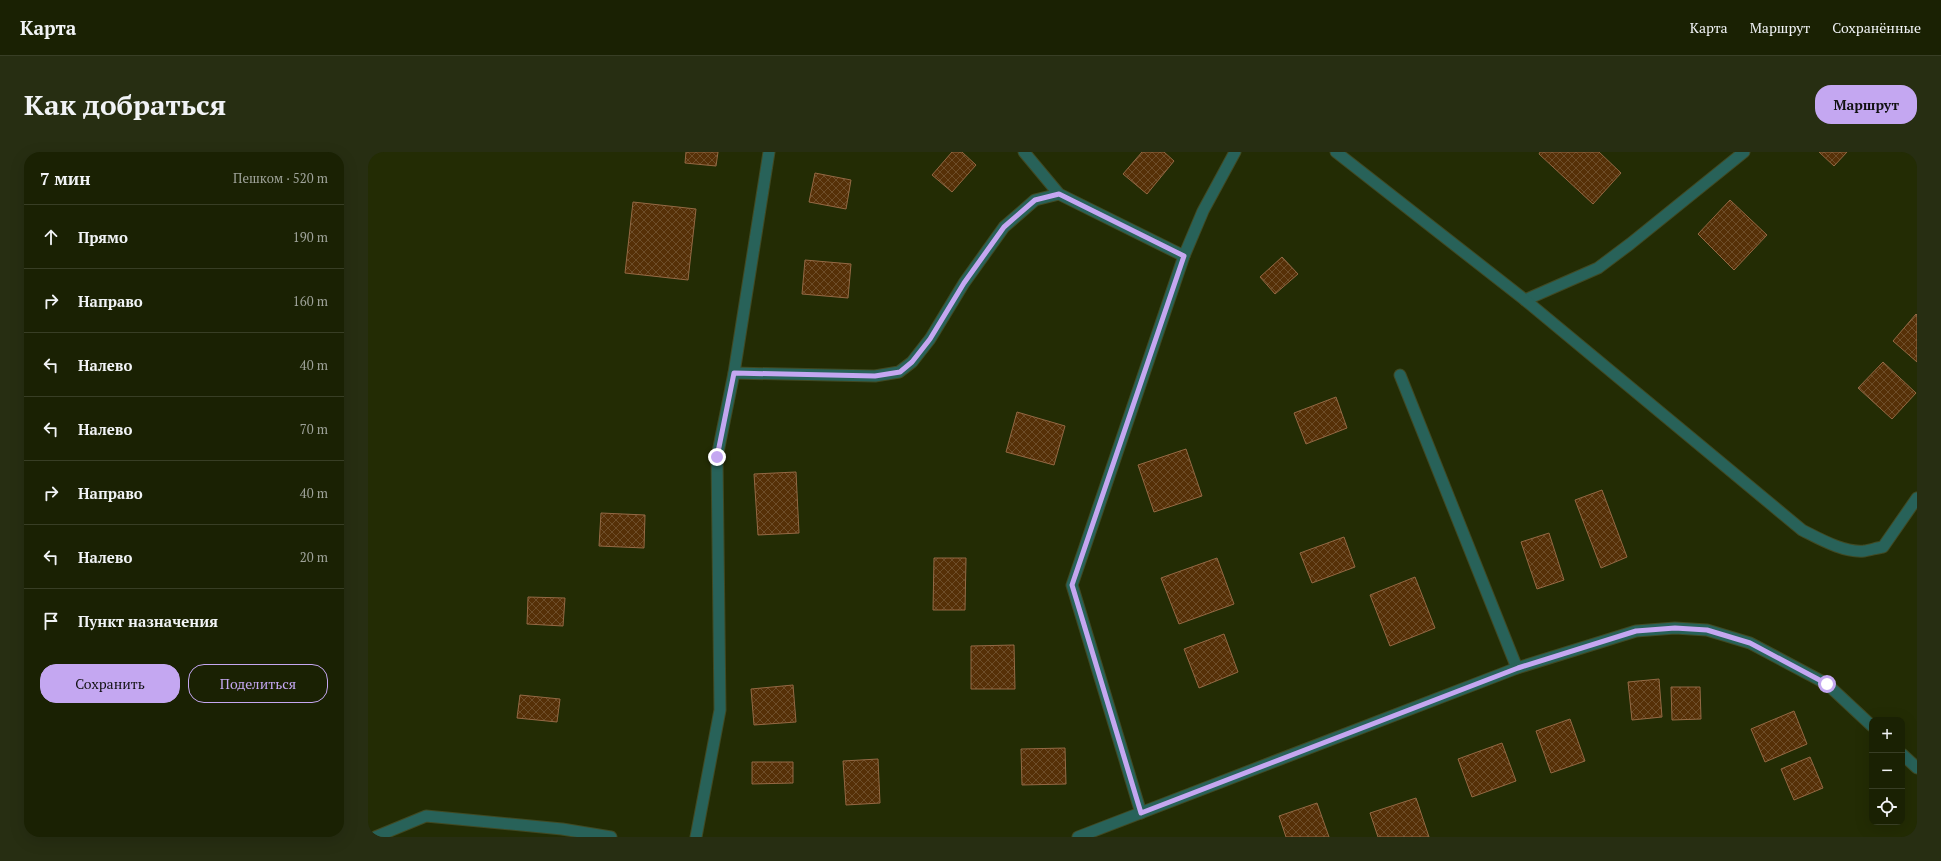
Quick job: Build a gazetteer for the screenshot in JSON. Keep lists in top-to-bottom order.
{
  "page": {
    "header": "Карта",
    "nav": ["Карта", "Маршрут", "Сохранённые"],
    "buttons": [
      "Маршрут",
      ["Сохранить", "Поделиться"]
    ],
    "title": "Как добраться",
    "heading": ["7 мин", "Пешком · 520 m"],
    "list": [
      ["Прямо", "190 m"],
      ["Направо", "160 m"],
      ["Налево", "40 m"],
      ["Налево", "70 m"],
      ["Направо", "40 m"],
      ["Налево", "20 m"],
      "Пункт назначения"
    ],
    "map_buttons": ["+", "−"]
  }
}
